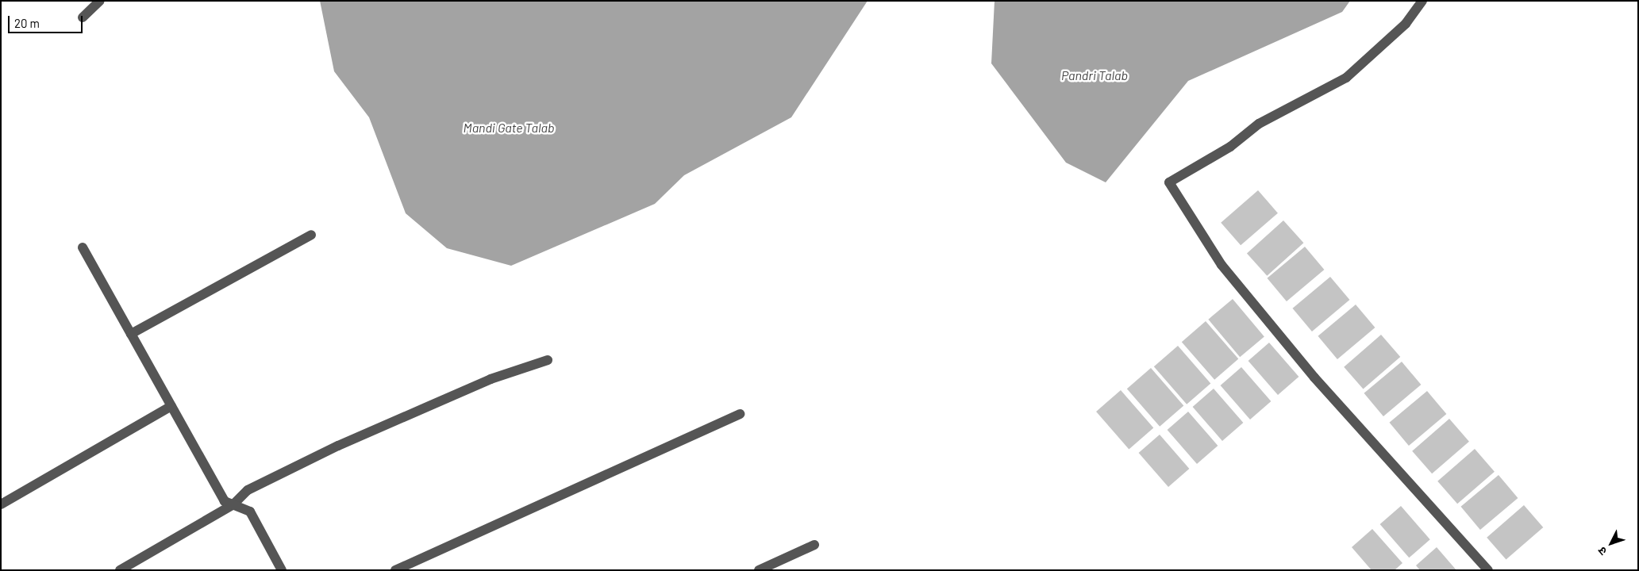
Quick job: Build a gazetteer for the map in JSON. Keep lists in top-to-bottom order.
{
  "water": ["Pandri Talab", "Mandi Gate Talab"],
  "scale_bar": "20 m",
  "north": "bottom left"
}
